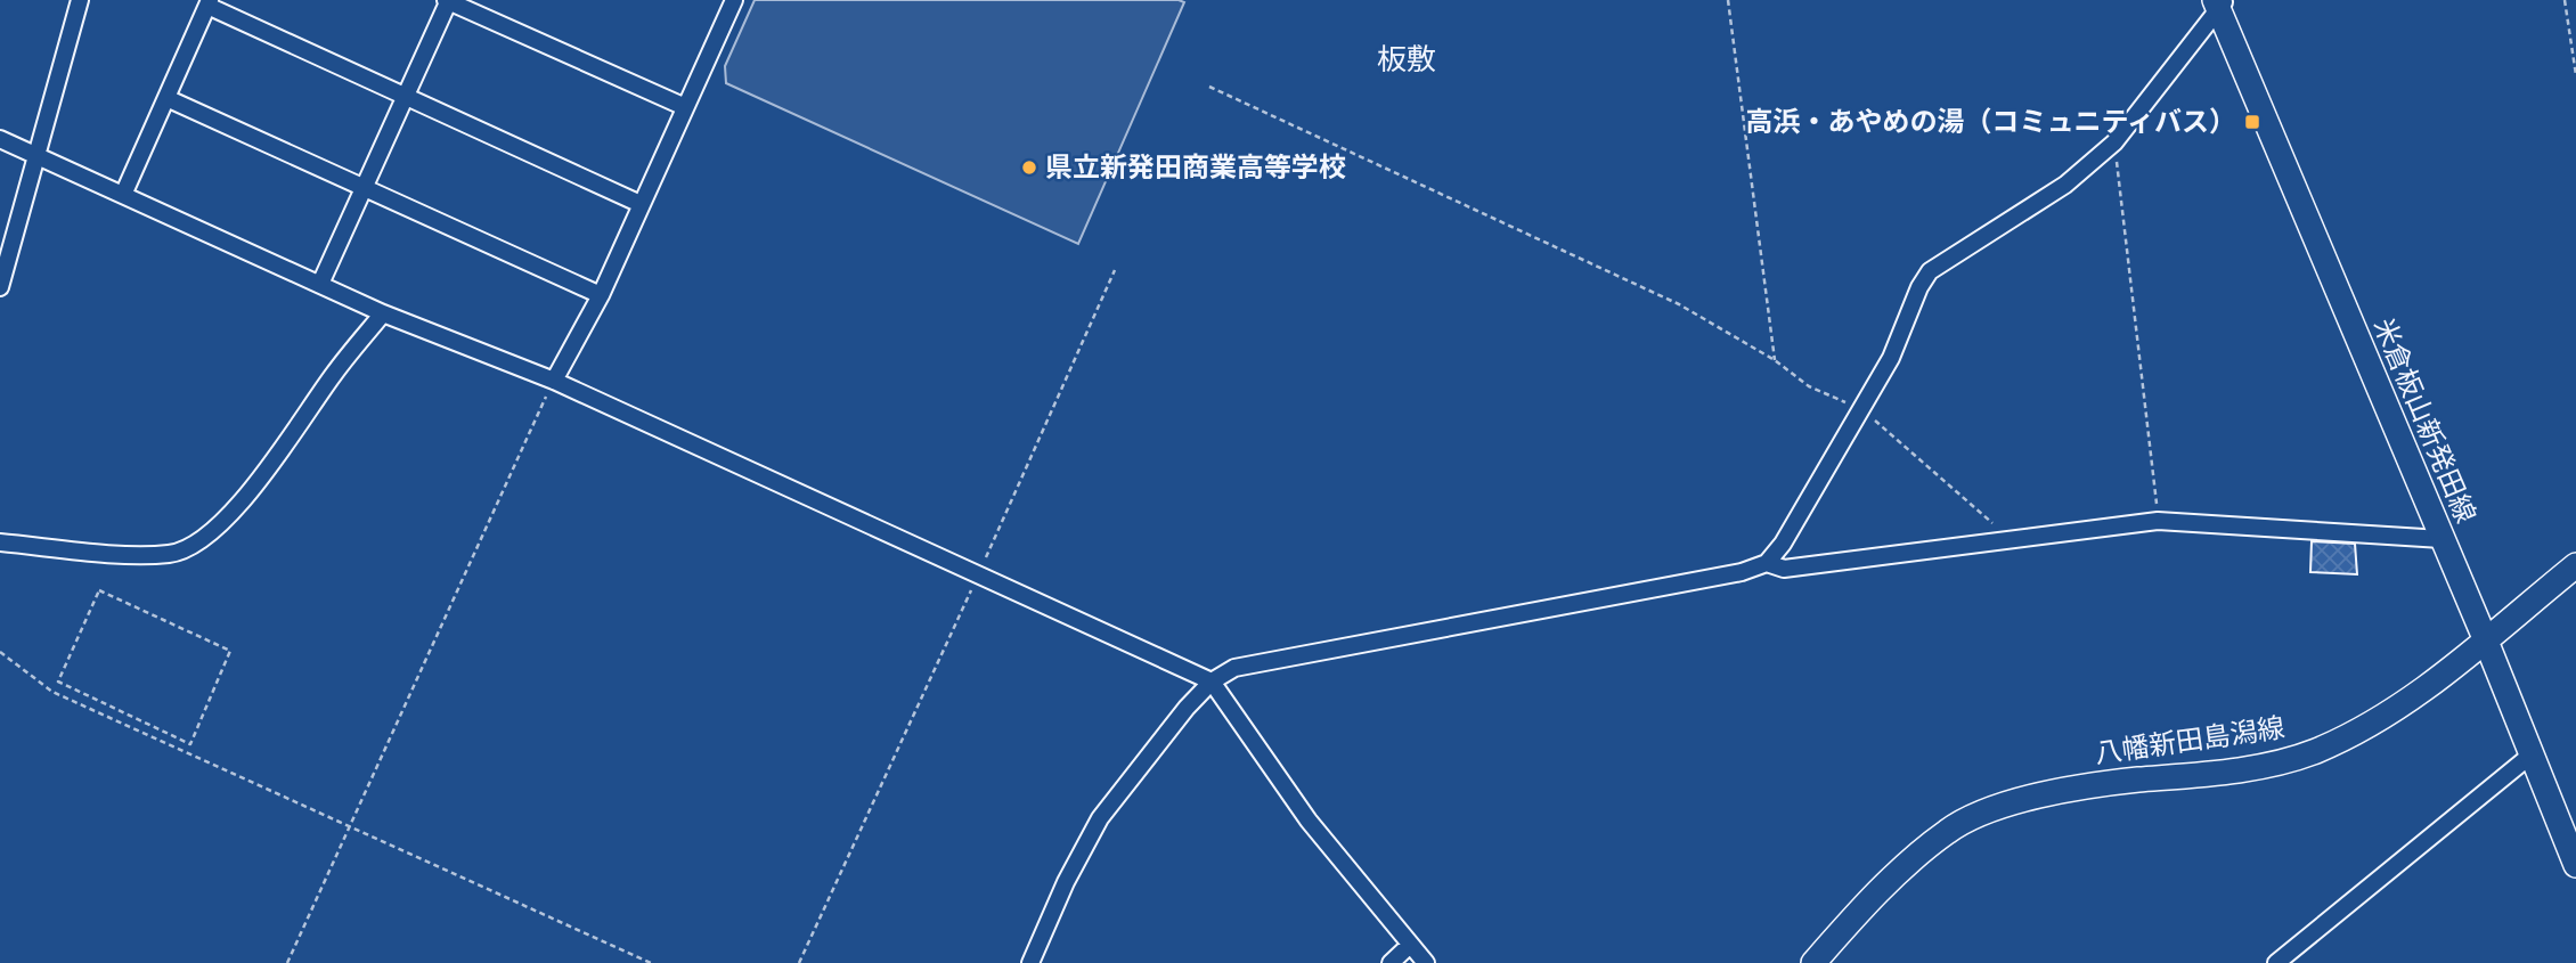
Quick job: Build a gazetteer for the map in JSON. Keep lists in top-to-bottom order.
{
  "streets": {
    "main road": ["米倉板山新発田線", "八幡新田島潟線"]
  },
  "crossings": [
    ["米倉板山新発田線", "八幡新田島潟線"]
  ],
  "districts": ["板敷"],
  "places": {
    "transit": ["高浜・あやめの湯（コミュニティバス）"],
    "other": ["県立新発田商業高等学校"]
  }
}
